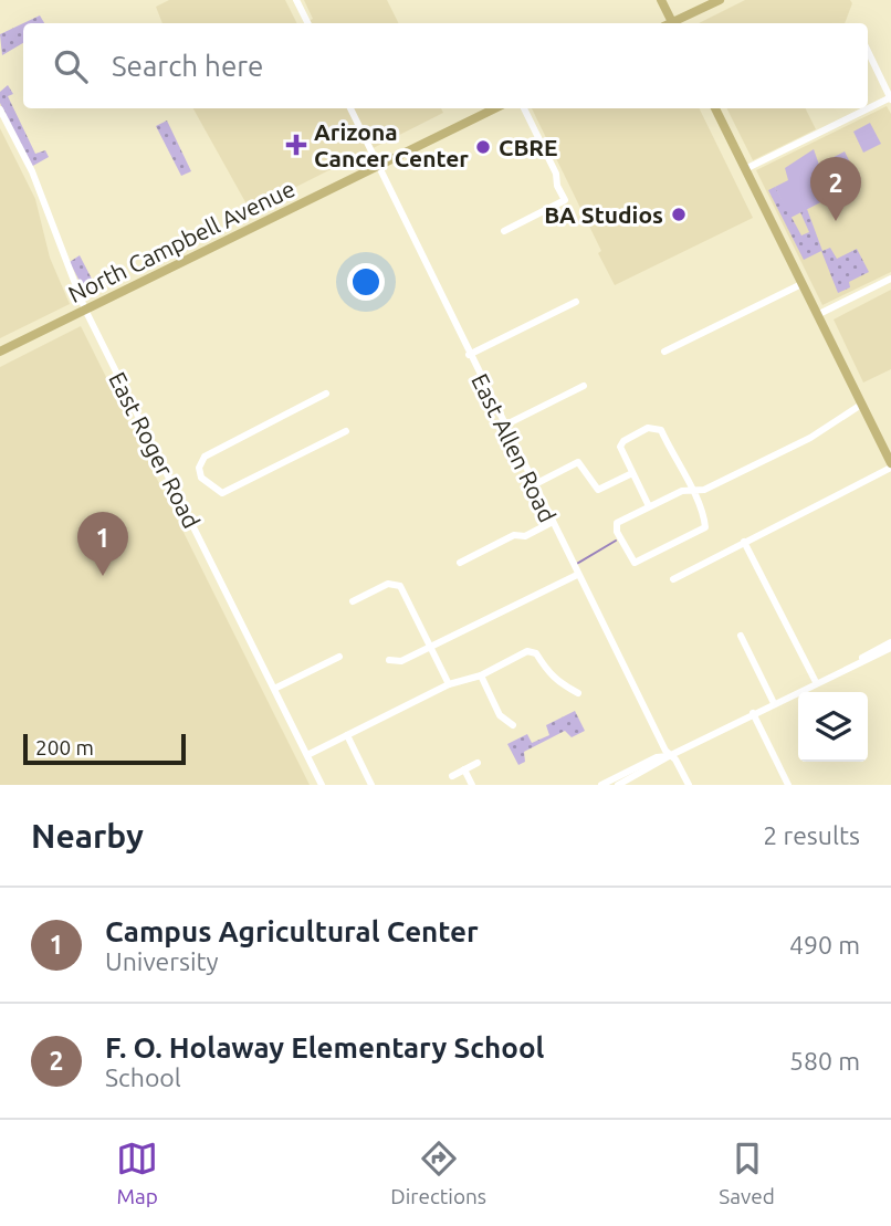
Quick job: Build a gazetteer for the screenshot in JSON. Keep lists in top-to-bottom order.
{
  "streets": {
    "main road": ["North Campbell Avenue"],
    "street": ["East Allen Road", "East Roger Road"]
  },
  "crossings": [
    ["North Campbell Avenue", "East Allen Road"],
    ["North Campbell Avenue", "East Roger Road"]
  ],
  "places": {
    "health": ["Arizona Cancer Center"],
    "other": ["CBRE", "BA Studios"]
  },
  "scale_bar": "200 m",
  "page": {
    "search": "Search here",
    "pins": ["2", "1"],
    "scale": "200 m",
    "heading": ["Nearby", "2 results"],
    "list": [
      {
        "mark": "1",
        "name": "Campus Agricultural Center",
        "note": "University",
        "value": "490 m"
      },
      {
        "mark": "2",
        "name": "F. O. Holaway Elementary School",
        "note": "School",
        "value": "580 m"
      }
    ],
    "nav": ["Map", "Directions", "Saved"]
  }
}
